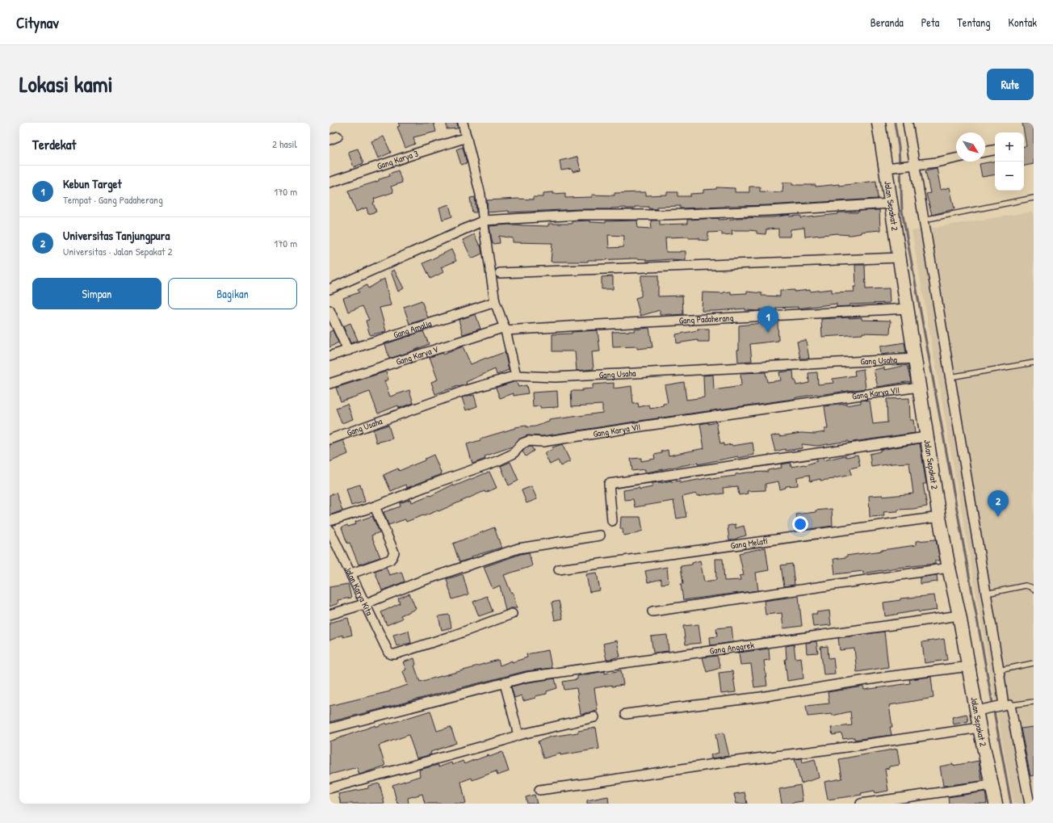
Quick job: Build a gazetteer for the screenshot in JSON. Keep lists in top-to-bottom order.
{
  "streets": {
    "street": [
      "Gang Karya 3",
      "Jalan Sepakat 2",
      "Gang Padaherang",
      "Gang Amalia",
      "Gang Karya V",
      "Gang Usaha",
      "Gang Karya VII",
      "Gang Melati",
      "Jalan Karya Kita",
      "Gang Anggrek"
    ]
  },
  "crossings": [
    ["Jalan Sepakat 2", "Gang Padaherang"],
    ["Jalan Sepakat 2", "Gang Usaha"],
    ["Jalan Sepakat 2", "Gang Karya VII"],
    ["Jalan Sepakat 2", "Gang Melati"],
    ["Jalan Sepakat 2", "Gang Anggrek"],
    ["Gang Padaherang", "Gang Karya V"]
  ],
  "north": "bottom right",
  "page": {
    "header": "Citynav",
    "nav": [
      "Beranda",
      "Peta",
      "Tentang",
      "Kontak"
    ],
    "title": "Lokasi kami",
    "buttons": [
      "Rute",
      ["Simpan", "Bagikan"]
    ],
    "heading": ["Terdekat", "2 hasil"],
    "map_buttons": ["+", "−"],
    "list": [
      {
        "mark": "1",
        "name": "Kebun Target",
        "note": "Tempat · Gang Padaherang",
        "value": "170 m"
      },
      {
        "mark": "2",
        "name": "Universitas Tanjungpura",
        "note": "Universitas · Jalan Sepakat 2",
        "value": "170 m"
      }
    ],
    "pins": ["1", "2"]
  }
}
